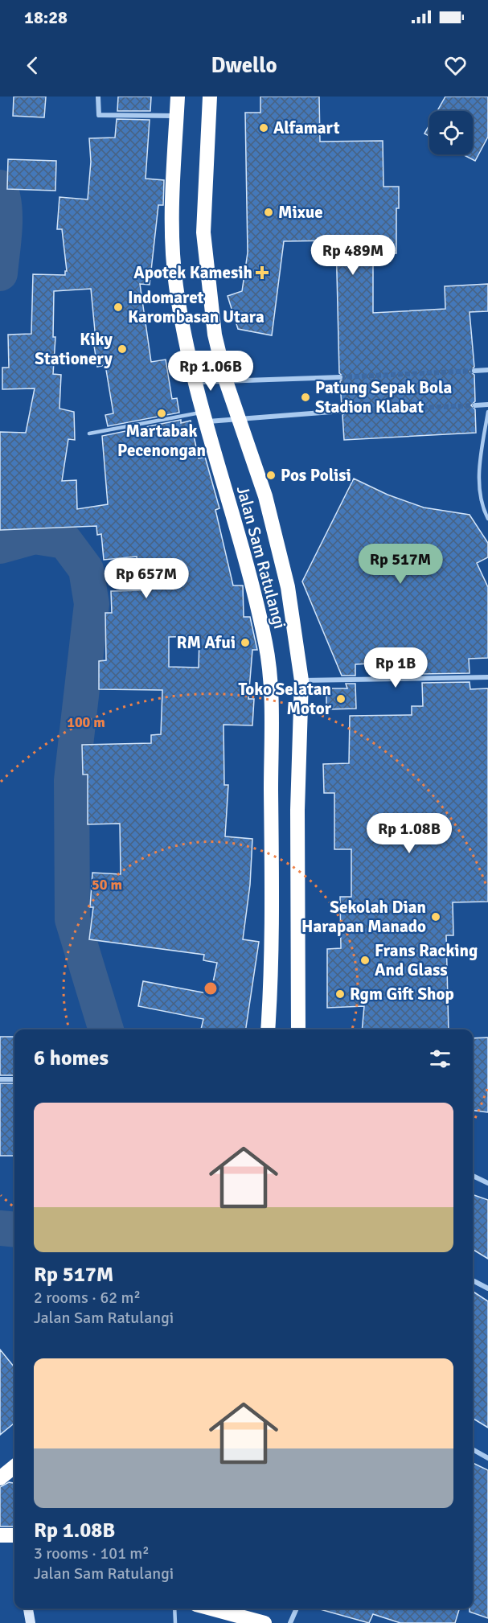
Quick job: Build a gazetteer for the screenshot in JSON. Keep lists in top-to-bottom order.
{
  "streets": {
    "highway": ["Jalan Sam Ratulangi"]
  },
  "places": {
    "other": [
      "Alfamart",
      "Mixue",
      "Indomaret Karombasan Utara",
      "Kiky Stationery",
      "Patung Sepak Bola Stadion Klabat",
      "Martabak Pecenongan",
      "Pos Polisi",
      "RM Afui",
      "Toko Selatan Motor",
      "Sekolah Dian Harapan Manado",
      "Frans Racking And Glass",
      "Rgm Gift Shop"
    ],
    "health": ["Apotek Kamesih"]
  },
  "page": {
    "status": "18:28",
    "header": "Dwello",
    "price": [
      "Rp 489M",
      "Rp 1.06B",
      "Rp 517M",
      "Rp 657M",
      "Rp 1B",
      "Rp 1.08B"
    ],
    "heading": "6 homes",
    "list": [
      {
        "name": "Rp 517M",
        "note": "2 rooms · 62 m² · Jalan Sam Ratulangi"
      },
      {
        "name": "Rp 1.08B",
        "note": "3 rooms · 101 m² · Jalan Sam Ratulangi"
      }
    ]
  },
  "rings": ["100 m", "50 m"]
}
